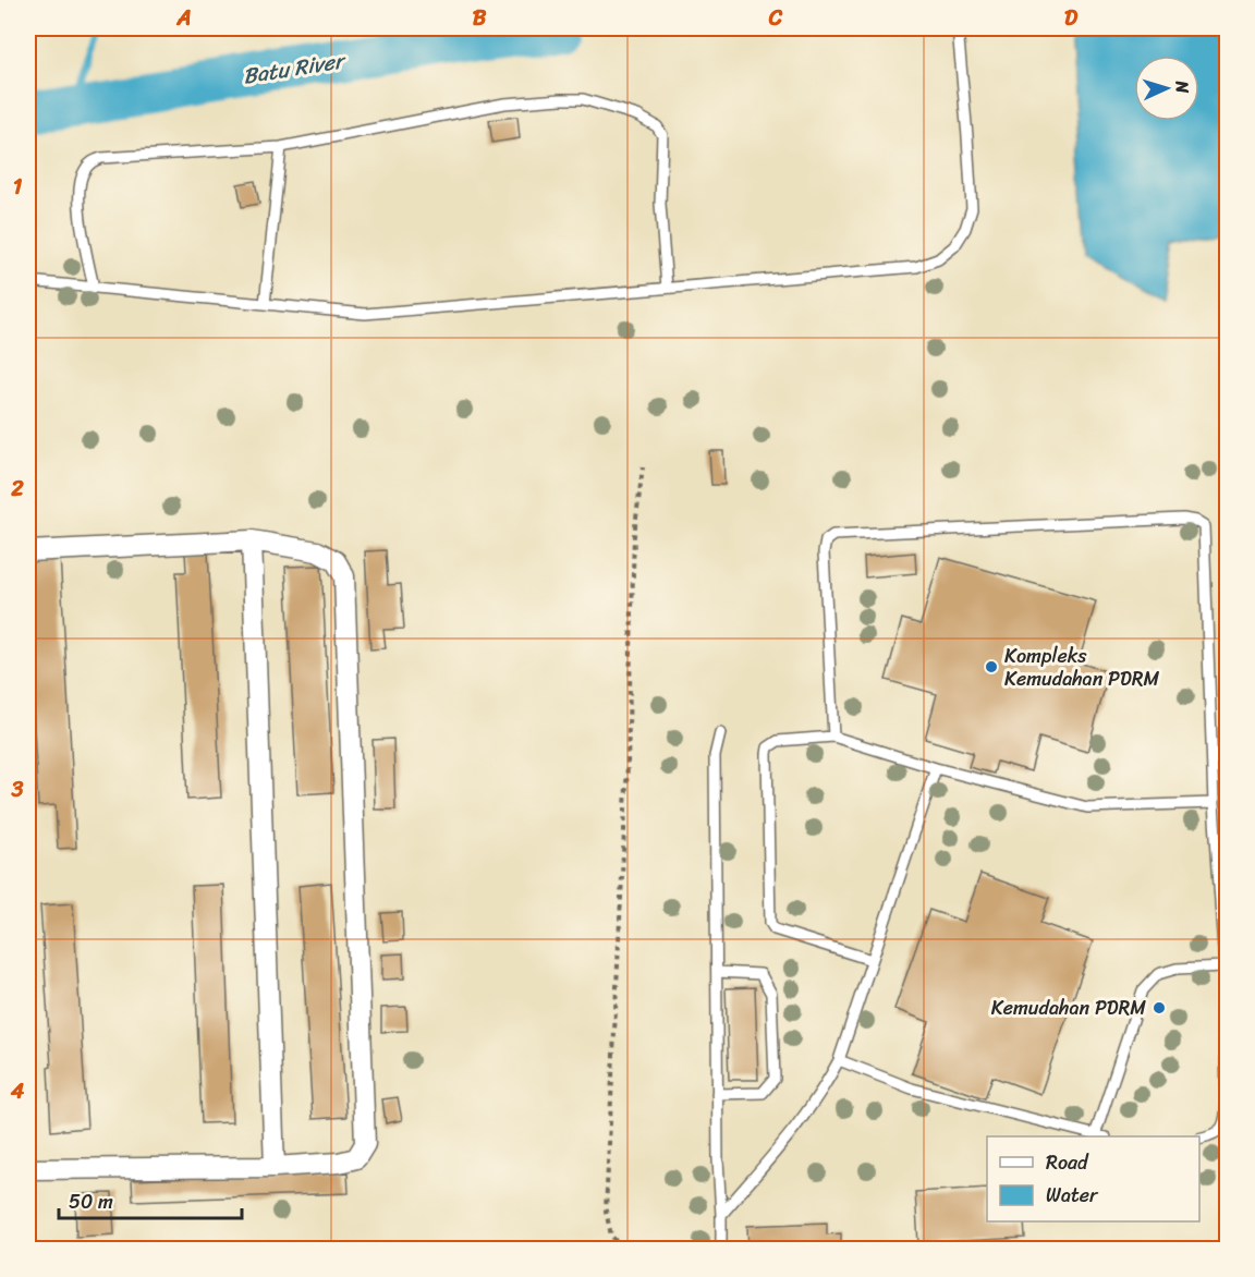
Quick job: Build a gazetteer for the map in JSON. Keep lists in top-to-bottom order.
{
  "water": ["Batu River"],
  "places": ["Kompleks Kemudahan PDRM", "Kemudahan PDRM"],
  "legend": ["Road", "Water"],
  "scale_bar": "50 m",
  "north": "right",
  "grid": {
    "columns": [
      "A",
      "B",
      "C",
      "D"
    ],
    "rows": [
      "1",
      "2",
      "3",
      "4"
    ]
  }
}
